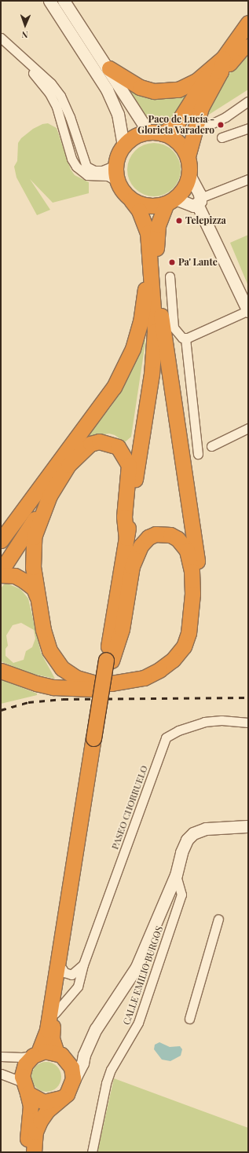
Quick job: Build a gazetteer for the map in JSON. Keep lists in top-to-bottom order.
{
  "streets": {
    "street": ["PASEO CHORRUELO", "CALLE EMILIO BURGOS"]
  },
  "places": ["Paco de Lucía - Glorieta Varadero", "Telepizza", "Pa' Lante"],
  "north": "bottom"
}
